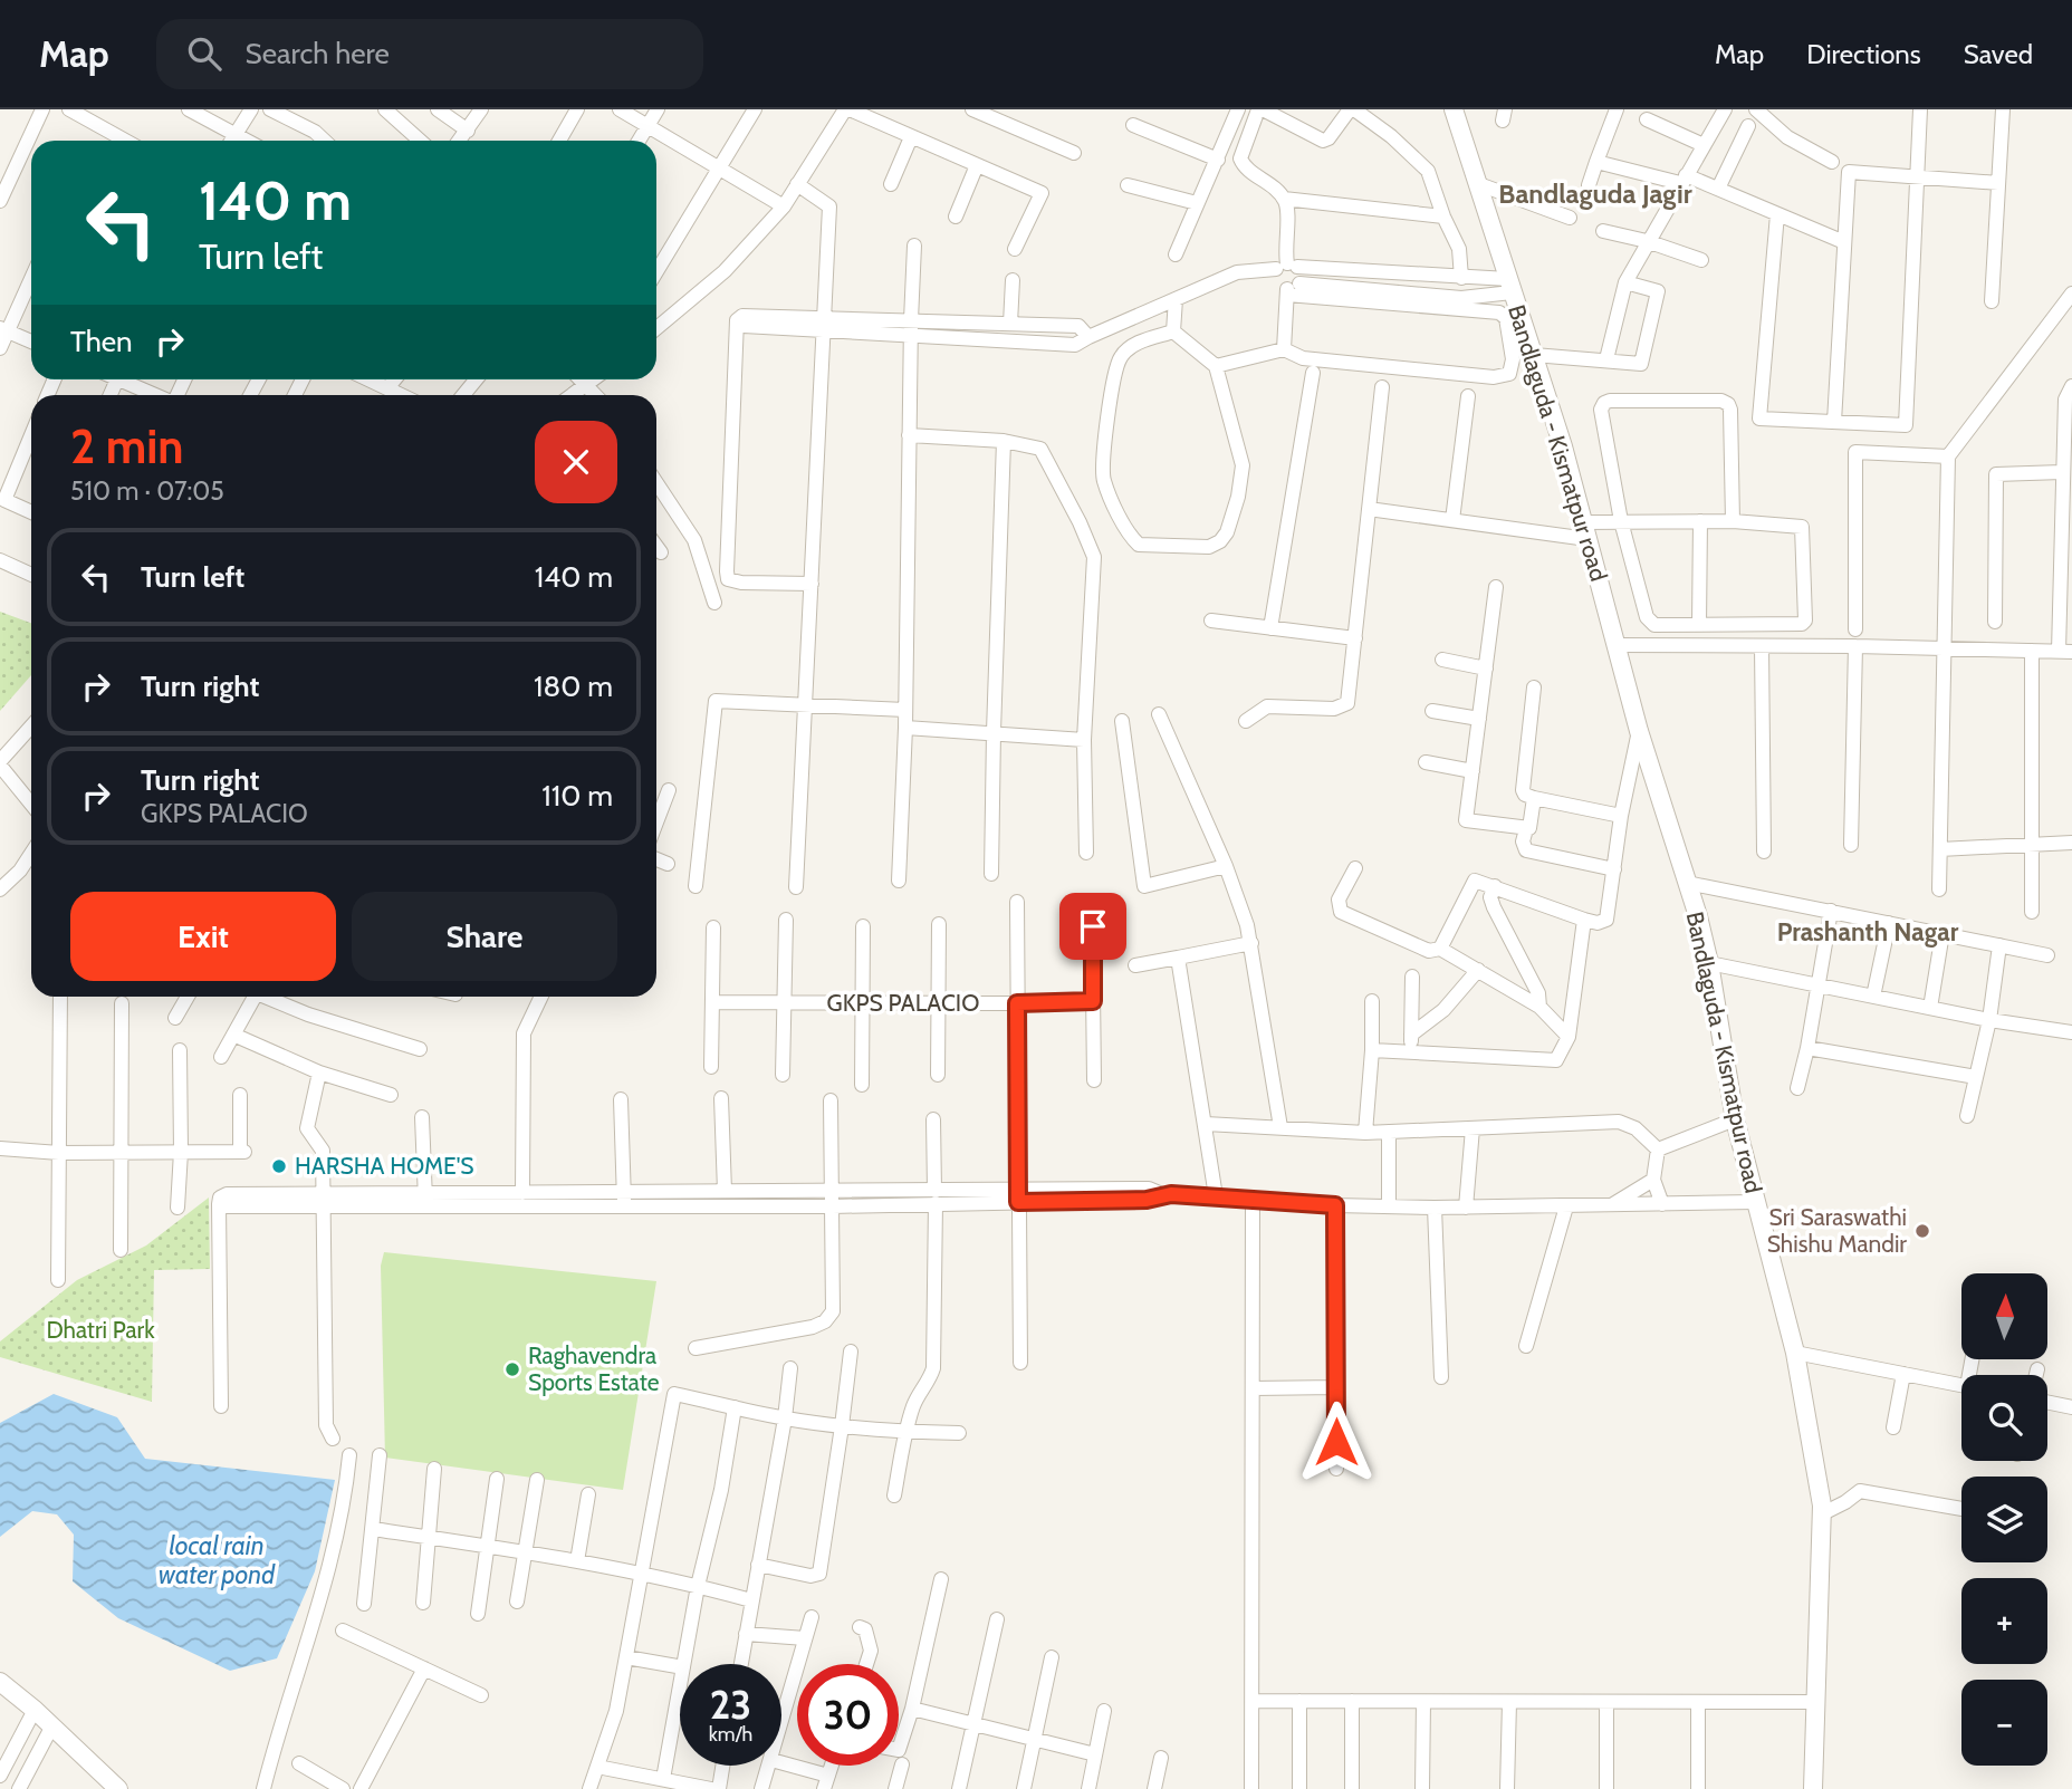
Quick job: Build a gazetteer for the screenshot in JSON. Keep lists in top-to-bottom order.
{
  "streets": {
    "street": ["Bandlaguda - Kismatpur road", "GKPS PALACIO"]
  },
  "districts": ["Bandlaguda Jagir", "Prashanth Nagar"],
  "water": ["local rain water pond"],
  "parks": ["Dhatri Park"],
  "places": ["HARSHA HOME'S", "Sri Saraswathi Shishu Mandir", "Raghavendra Sports Estate"],
  "north": "top",
  "page": {
    "header": "Map",
    "search": "Search here",
    "nav": ["Map", "Directions", "Saved"],
    "turn": ["140 m", "Turn left"],
    "then": "Then",
    "heading": ["2 min", "510 m · 07:05"],
    "list": [
      {
        "name": "Turn left",
        "value": "140 m"
      },
      {
        "name": "Turn right",
        "value": "180 m"
      },
      {
        "name": "Turn right",
        "note": "GKPS PALACIO",
        "value": "110 m"
      }
    ],
    "buttons": ["Exit", "Share"],
    "map_buttons": ["+", "−"],
    "speed": "23 km/h",
    "limit": "30"
  }
}
